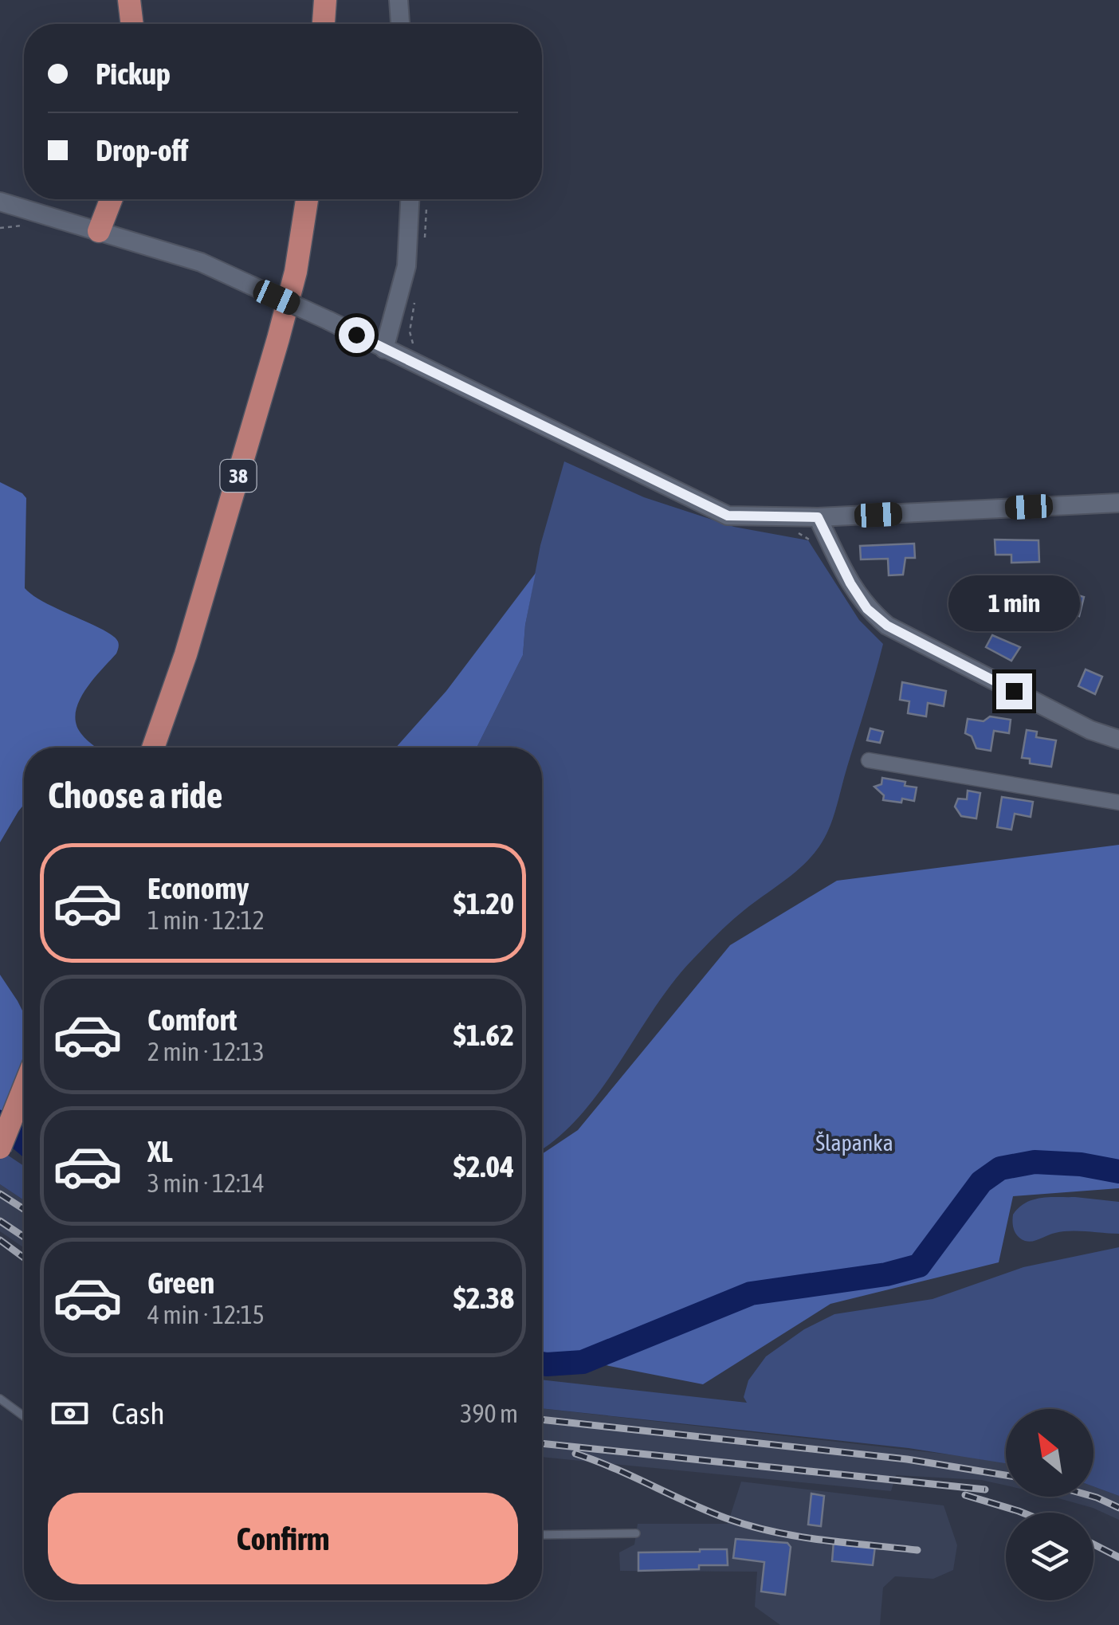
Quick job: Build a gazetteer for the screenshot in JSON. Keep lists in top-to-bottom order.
{
  "streets": {
    "main road": ["38"]
  },
  "parks": ["Šlapanka"],
  "north": "top left",
  "page": {
    "banner": ["Pickup", "Drop-off"],
    "bubble": "1 min",
    "heading": "Choose a ride",
    "list": [
      {
        "name": "Economy",
        "note": "1 min · 12:12",
        "value": "$1.20"
      },
      {
        "name": "Comfort",
        "note": "2 min · 12:13",
        "value": "$1.62"
      },
      {
        "name": "XL",
        "note": "3 min · 12:14",
        "value": "$2.04"
      },
      {
        "name": "Green",
        "note": "4 min · 12:15",
        "value": "$2.38"
      }
    ],
    "pay": ["Cash", "390 m"],
    "buttons": "Confirm"
  }
}
